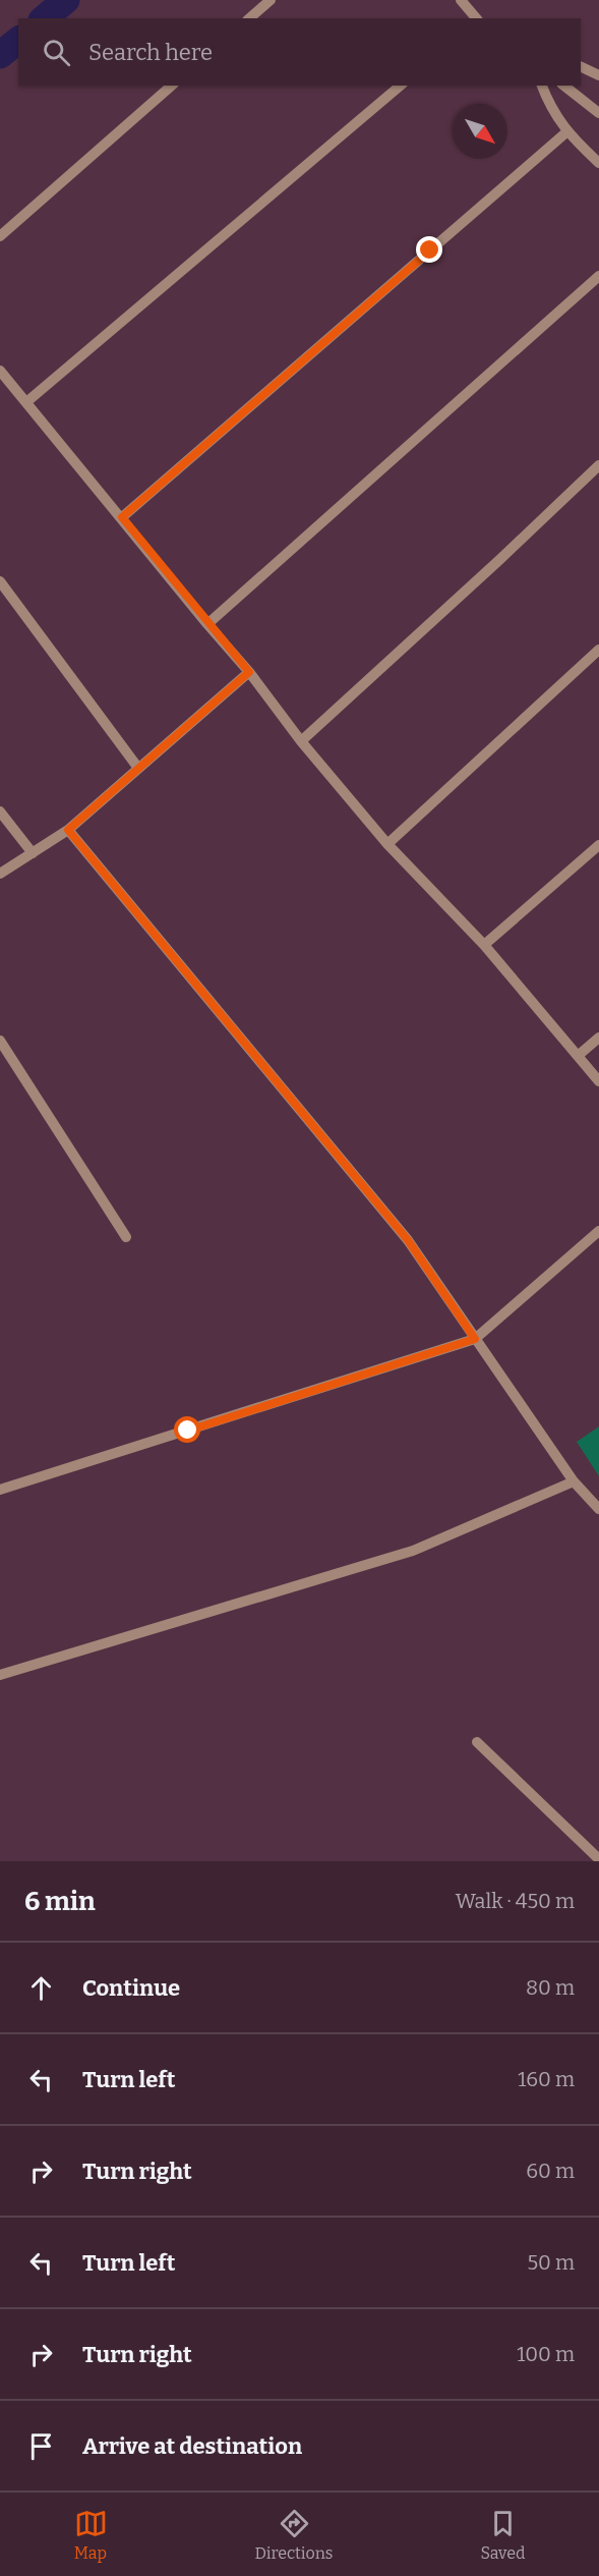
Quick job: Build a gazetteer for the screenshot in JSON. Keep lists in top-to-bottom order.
{
  "north": "bottom right",
  "page": {
    "search": "Search here",
    "heading": ["6 min", "Walk · 450 m"],
    "list": [
      ["Continue", "80 m"],
      ["Turn left", "160 m"],
      ["Turn right", "60 m"],
      ["Turn left", "50 m"],
      ["Turn right", "100 m"],
      "Arrive at destination"
    ],
    "nav": ["Map", "Directions", "Saved"]
  }
}
